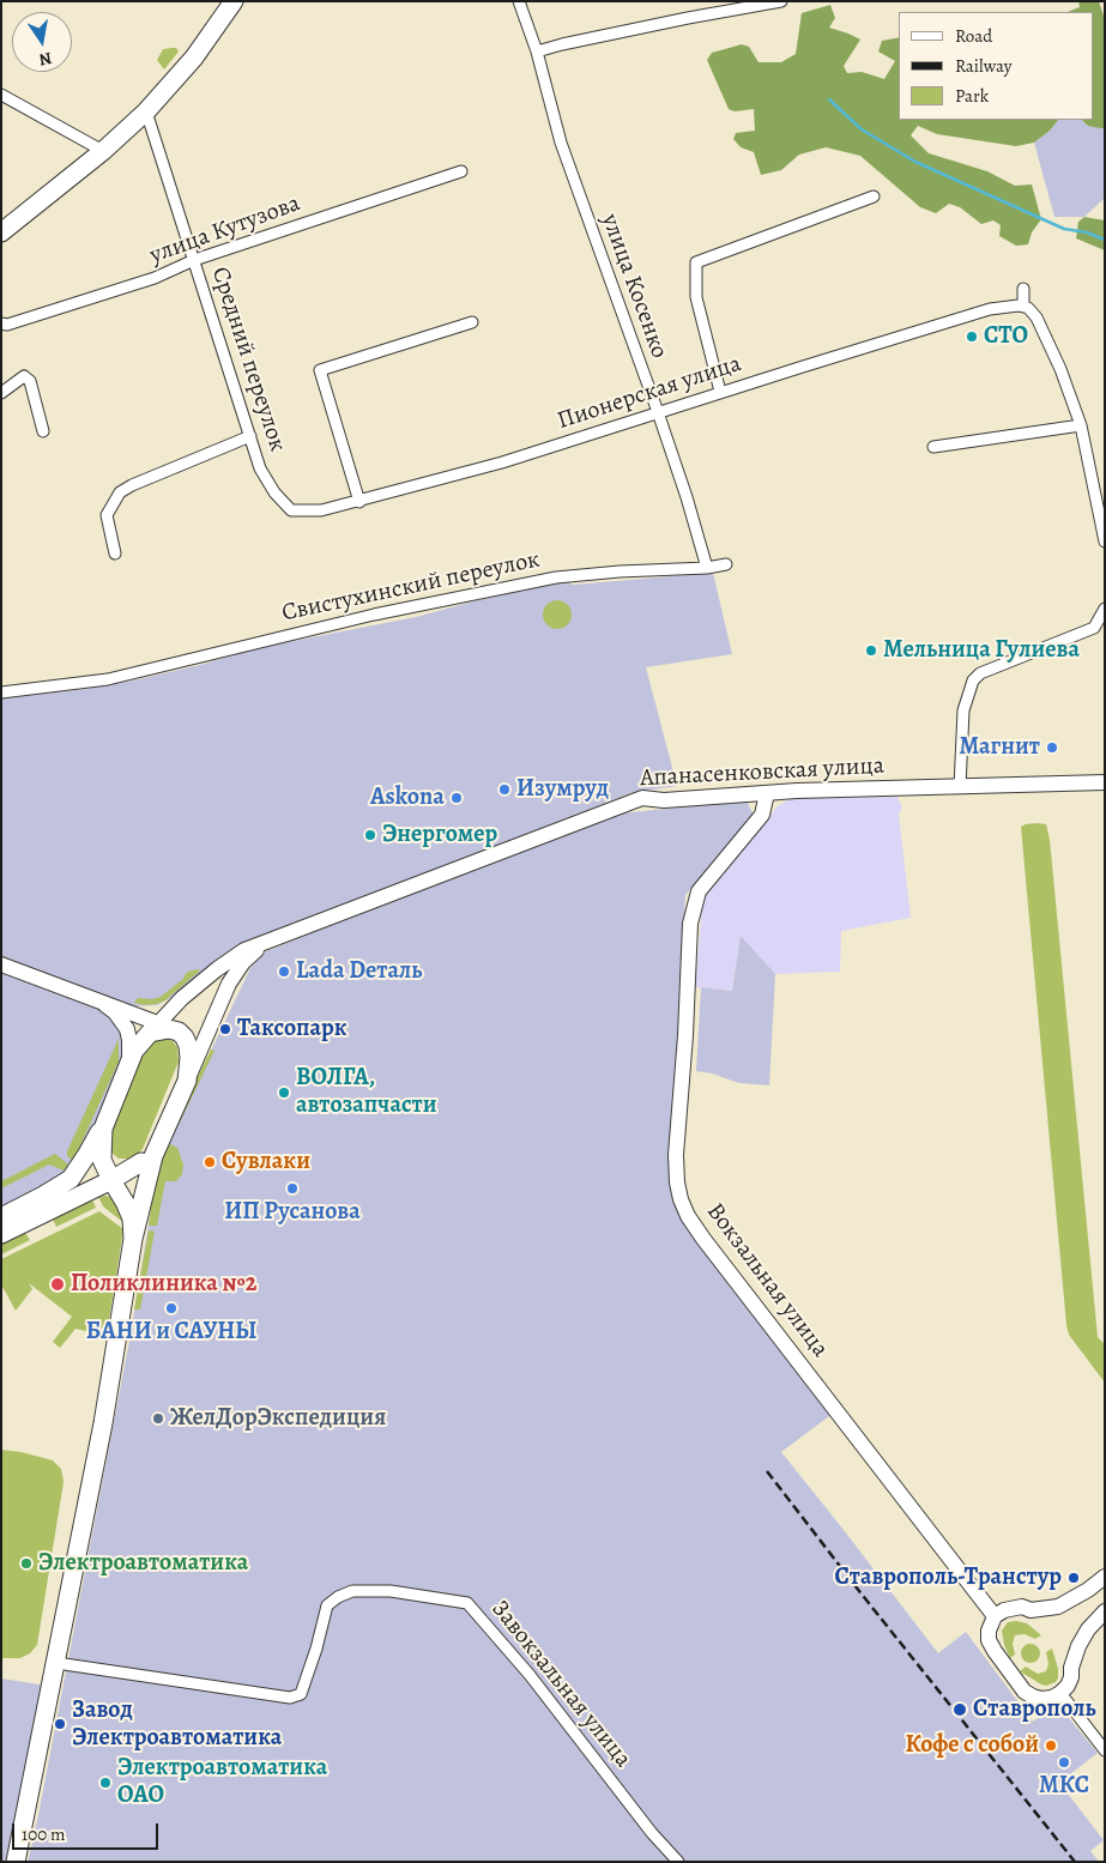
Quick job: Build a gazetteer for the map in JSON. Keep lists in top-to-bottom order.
{
  "streets": {
    "main road": ["Апанасенковская улица", "Вокзальная улица"],
    "street": [
      "улица Кутузова",
      "улица Косенко",
      "Средний переулок",
      "Пионерская улица",
      "Свистухинский переулок",
      "Завокзальная улица"
    ]
  },
  "crossings": [
    ["улица Кутузова", "Средний переулок"],
    ["улица Косенко", "Пионерская улица"],
    ["улица Косенко", "Свистухинский переулок"],
    ["Средний переулок", "Пионерская улица"],
    ["Апанасенковская улица", "Вокзальная улица"]
  ],
  "places": [
    "СТО",
    "Мельница Гулиева",
    "Магнит",
    "Изумруд",
    "Askona",
    "Энергомер",
    "Lada Dеталь",
    "Таксопарк",
    "ВОЛГА, автозапчасти",
    "Сувлаки",
    "ИП Русанова",
    "Поликлиника №2",
    "БАНИ и САУНЫ",
    "ЖелДорЭкспедиция",
    "Электроавтоматика",
    "Ставрополь-Транстур",
    "Ставрополь",
    "Завод Электроавтоматика",
    "Кофе с собой",
    "МКС",
    "Электроавтоматика ОАО"
  ],
  "legend": ["Road", "Railway", "Park"],
  "scale_bar": "100 m",
  "north": "bottom"
}
